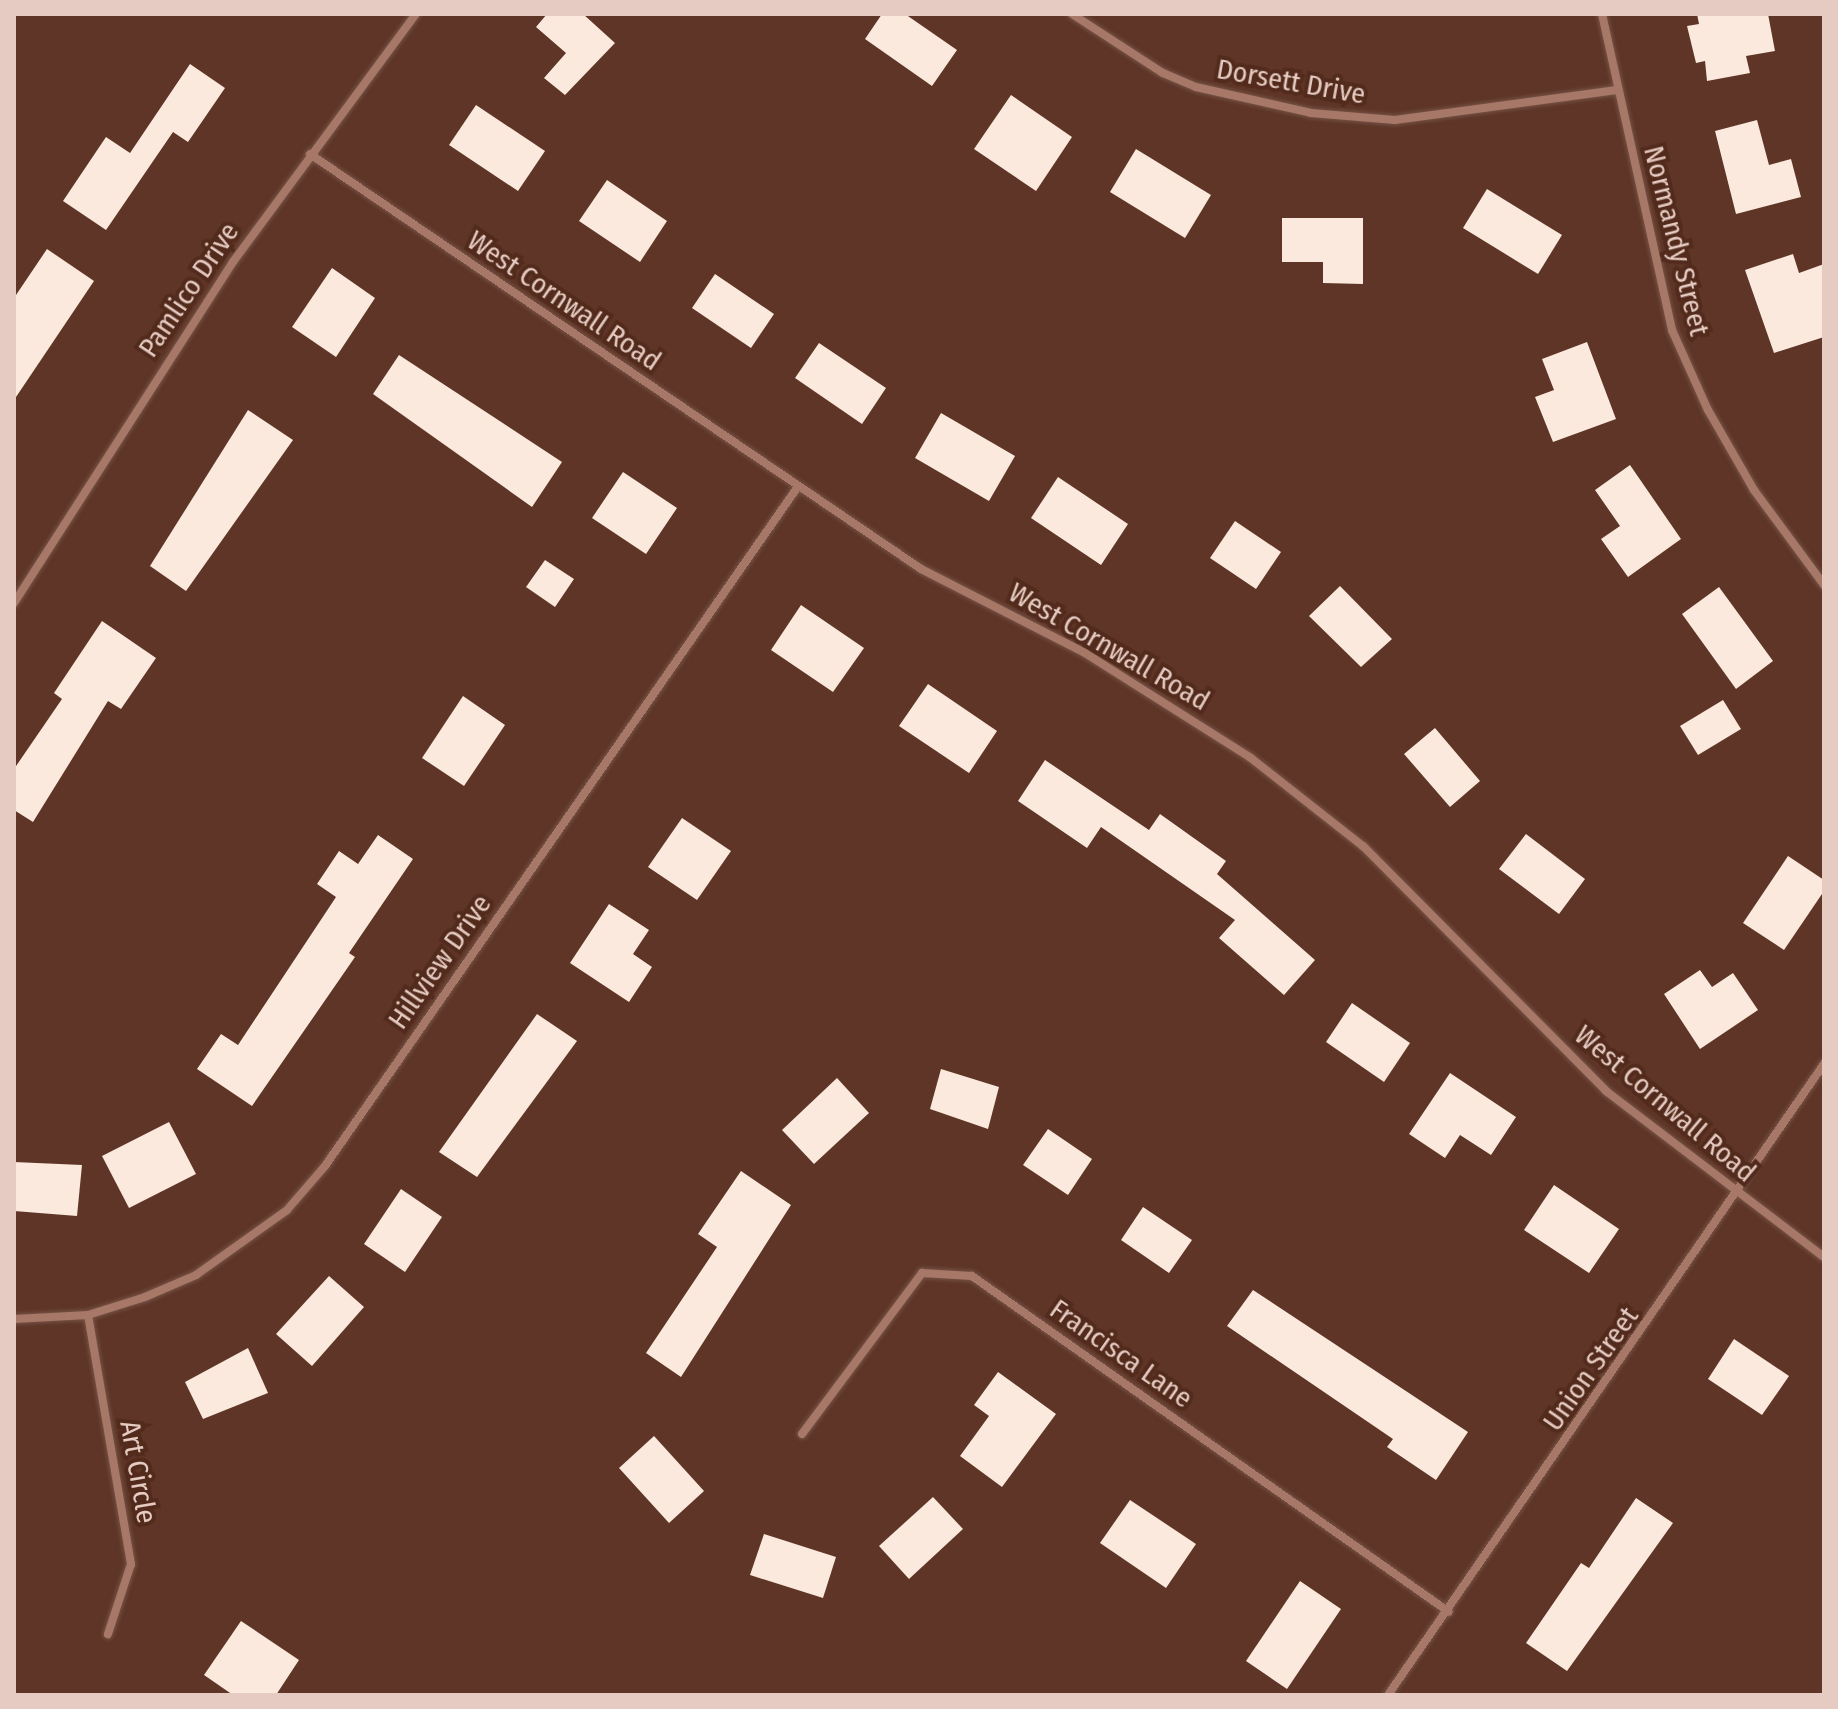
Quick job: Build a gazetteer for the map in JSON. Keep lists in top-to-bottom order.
{
  "streets": {
    "street": [
      "Dorsett Drive",
      "Normandy Street",
      "Pamlico Drive",
      "West Cornwall Road",
      "Hillview Drive",
      "Francisca Lane",
      "Union Street",
      "Art Circle"
    ]
  },
  "crossings": [
    ["Dorsett Drive", "Normandy Street"],
    ["Pamlico Drive", "West Cornwall Road"],
    ["West Cornwall Road", "Hillview Drive"],
    ["West Cornwall Road", "Union Street"],
    ["Hillview Drive", "Art Circle"],
    ["Francisca Lane", "Union Street"]
  ]
}
